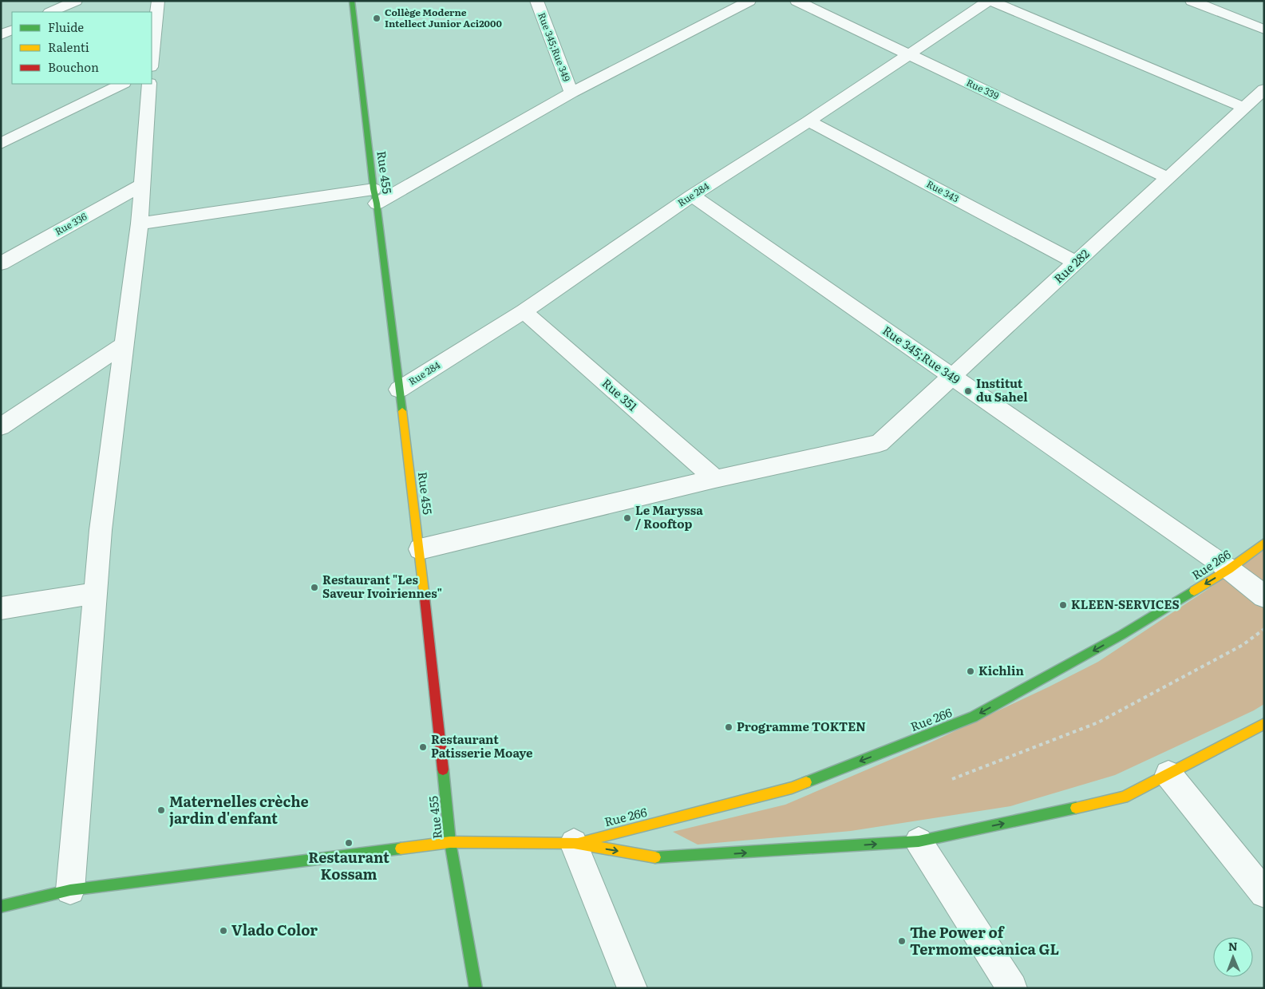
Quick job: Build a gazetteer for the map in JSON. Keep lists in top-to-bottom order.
{
  "streets": {
    "street": [
      "Rue 345;Rue 349",
      "Rue 339",
      "Rue 455",
      "Rue 343",
      "Rue 284",
      "Rue 336",
      "Rue 282",
      "Rue 351",
      "Rue 266"
    ]
  },
  "crossings": [
    ["Rue 345;Rue 349", "Rue 284"],
    ["Rue 345;Rue 349", "Rue 282"],
    ["Rue 345;Rue 349", "Rue 266"],
    ["Rue 339", "Rue 284"],
    ["Rue 339", "Rue 282"],
    ["Rue 455", "Rue 284"],
    ["Rue 455", "Rue 266"],
    ["Rue 343", "Rue 284"],
    ["Rue 343", "Rue 282"],
    ["Rue 284", "Rue 351"],
    ["Rue 282", "Rue 351"]
  ],
  "places": [
    "Collège Moderne Intellect Junior Aci2000",
    "Institut du Sahel",
    "Le Maryssa / Rooftop",
    "Restaurant \"Les Saveur Ivoiriennes\"",
    "KLEEN-SERVICES",
    "Kichlin",
    "Programme TOKTEN",
    "Restaurant Patisserie Moaye",
    "Maternelles crèche jardin d'enfant",
    "Restaurant Kossam",
    "Vlado Color",
    "The Power of Termomeccanica GL"
  ],
  "legend": ["Fluide", "Ralenti", "Bouchon"],
  "north": "top"
}
